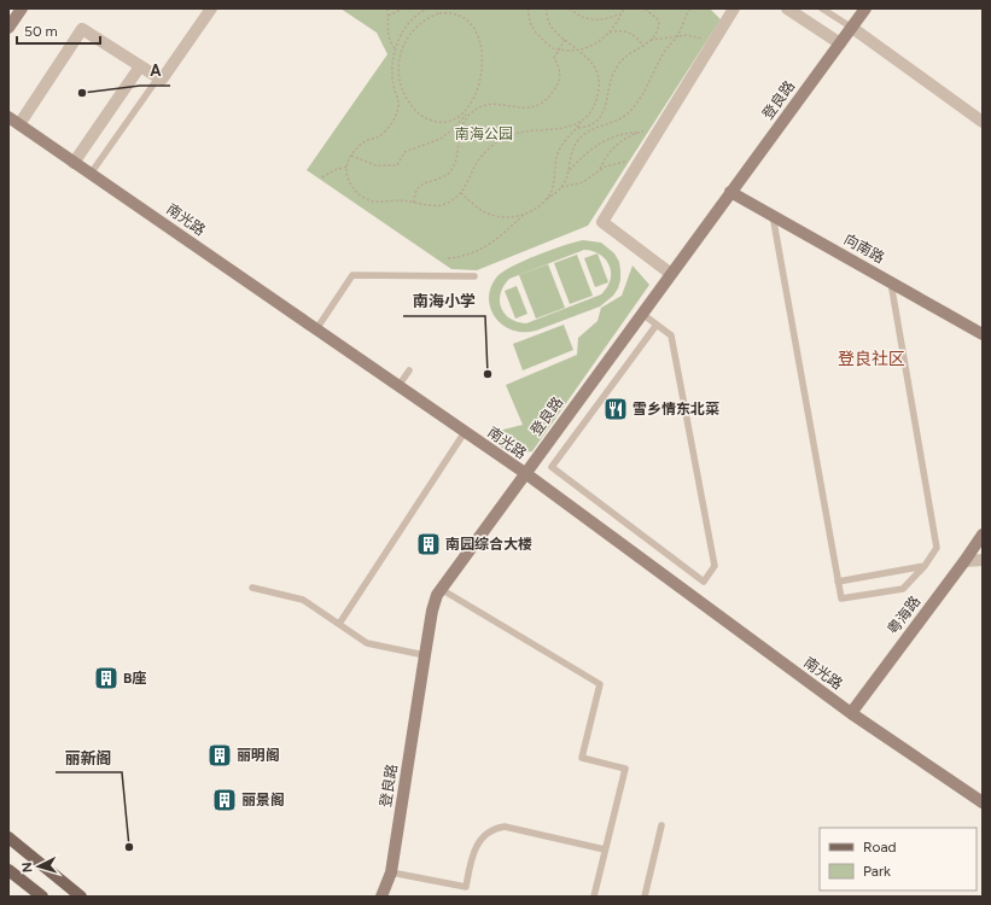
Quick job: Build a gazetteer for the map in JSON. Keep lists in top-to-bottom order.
{
  "streets": {
    "main road": [
      "登良路",
      "南光路",
      "向南路",
      "粤海路"
    ]
  },
  "crossings": [
    ["登良路", "南光路"],
    ["登良路", "向南路"],
    ["南光路", "粤海路"]
  ],
  "districts": ["登良社区"],
  "parks": ["南海公园"],
  "places": {
    "other": ["A", "南海小学", "丽新阁"],
    "restaurant": ["雪乡情东北菜"],
    "building": [
      "南园综合大楼",
      "B座",
      "丽明阁",
      "丽景阁"
    ]
  },
  "legend": ["Road", "Park"],
  "scale_bar": "50 m",
  "north": "left"
}
